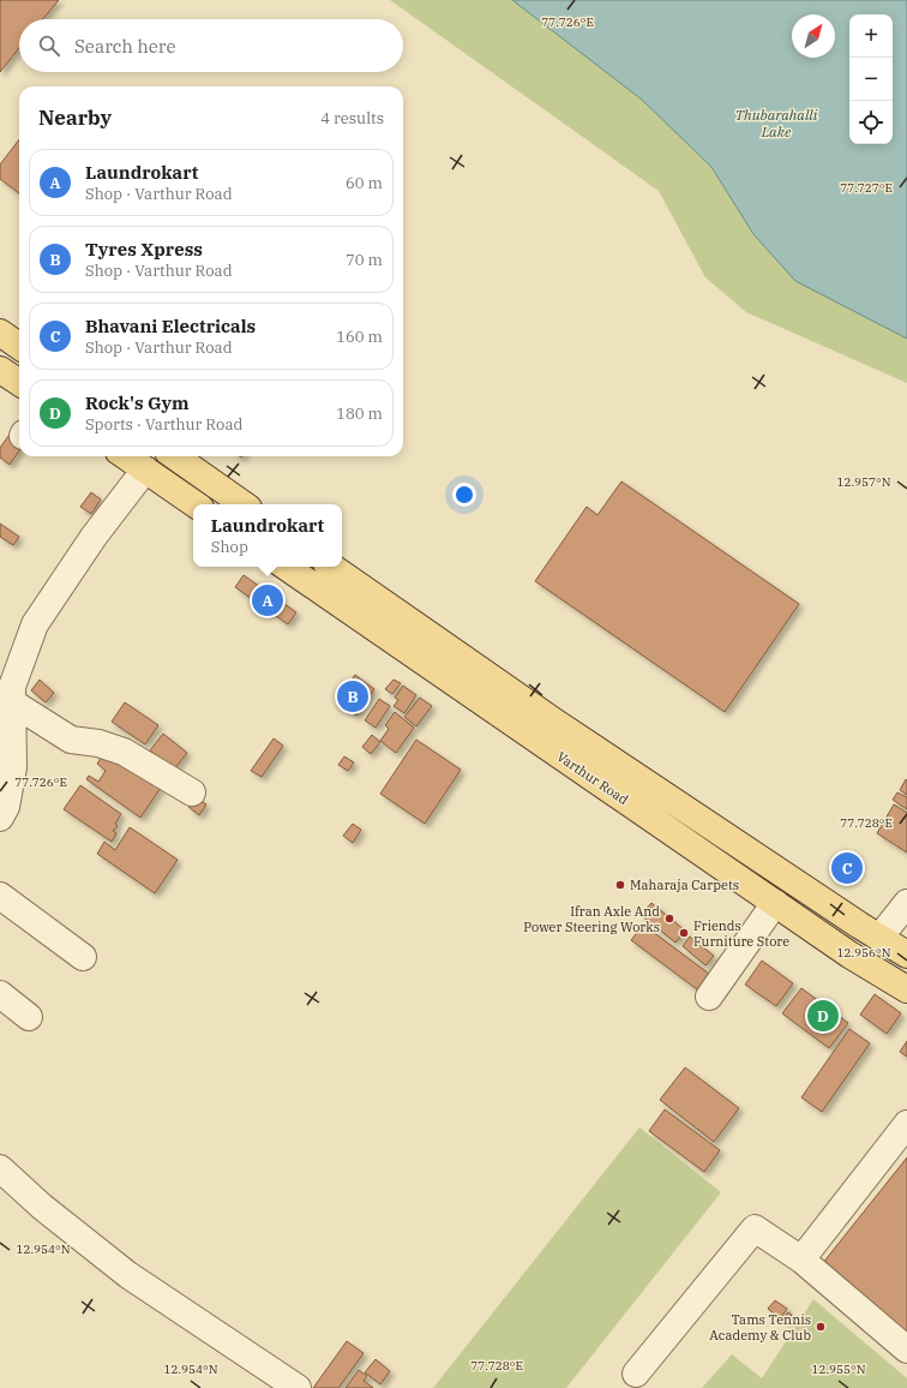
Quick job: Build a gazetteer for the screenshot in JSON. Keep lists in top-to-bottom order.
{
  "streets": {
    "main road": ["Varthur Road"]
  },
  "water": ["Thubarahalli Lake"],
  "places": [
    "Maharaja Carpets",
    "Ifran Axle And Power Steering Works",
    "Friends Furniture Store",
    "Tams Tennis Academy & Club"
  ],
  "north": "top right",
  "page": {
    "map_buttons": ["+", "−"],
    "search": "Search here",
    "heading": ["Nearby", "4 results"],
    "list": [
      {
        "mark": "A",
        "name": "Laundrokart",
        "note": "Shop · Varthur Road",
        "value": "60 m"
      },
      {
        "mark": "B",
        "name": "Tyres Xpress",
        "note": "Shop · Varthur Road",
        "value": "70 m"
      },
      {
        "mark": "C",
        "name": "Bhavani Electricals",
        "note": "Shop · Varthur Road",
        "value": "160 m"
      },
      {
        "mark": "D",
        "name": "Rock's Gym",
        "note": "Sports · Varthur Road",
        "value": "180 m"
      }
    ],
    "popup": ["Laundrokart", "Shop"],
    "pins": [
      "A",
      "B",
      "C",
      "D"
    ]
  },
  "coordinates": [
    "77.726°E",
    "77.727°E",
    "12.957°N",
    "77.728°E",
    "12.956°N",
    "12.954°N",
    "12.955°N"
  ]
}
